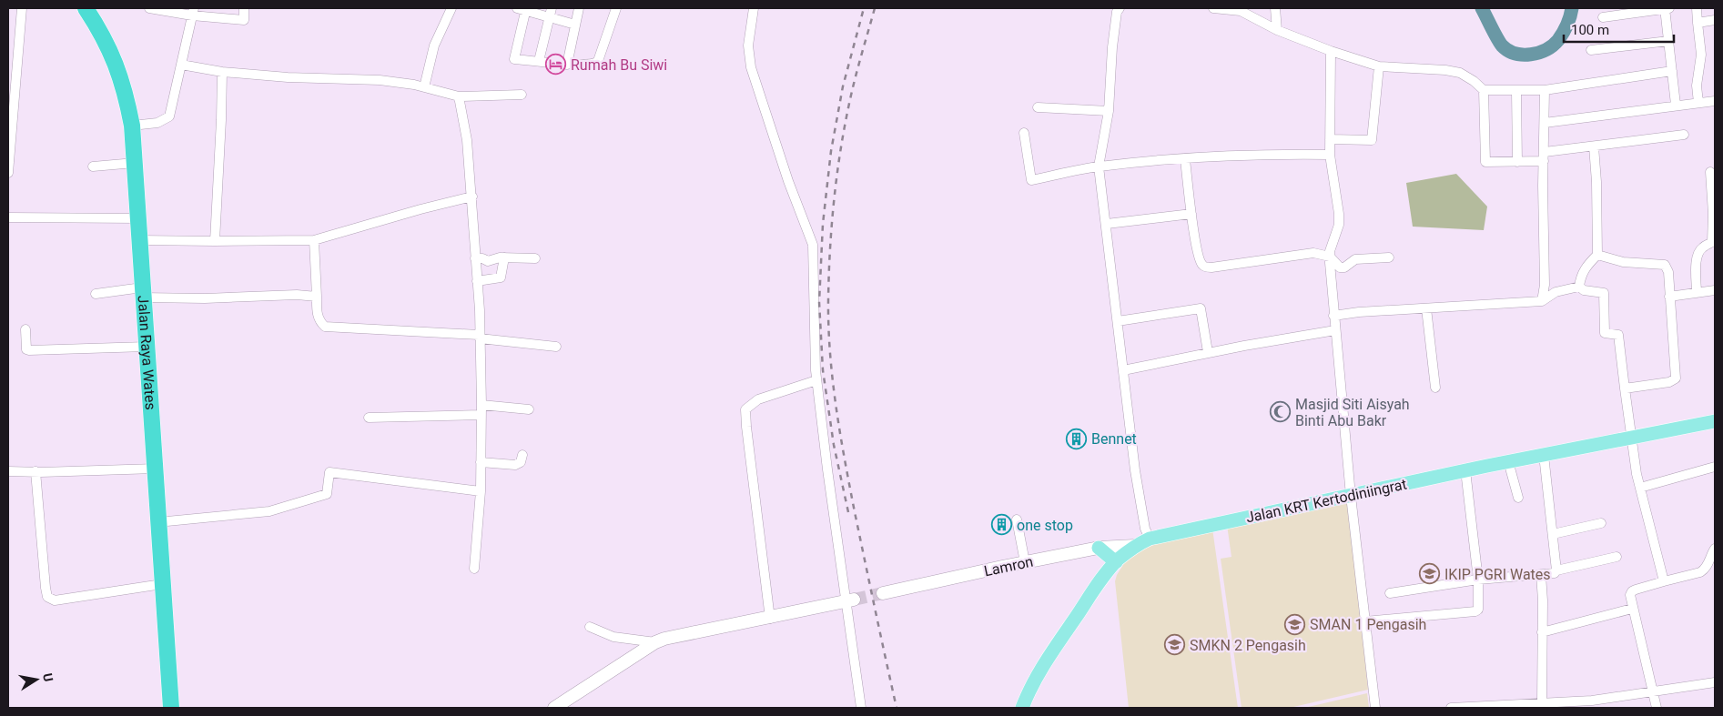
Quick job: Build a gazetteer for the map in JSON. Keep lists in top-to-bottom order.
{
  "streets": {
    "highway": ["Jalan Raya Wates"],
    "main road": ["Jalan KRT Kertodiniingrat"],
    "street": ["Lamron"]
  },
  "crossings": [
    ["Jalan KRT Kertodiniingrat", "Lamron"]
  ],
  "places": {
    "hotel": ["Rumah Bu Siwi"],
    "mosque": ["Masjid Siti Aisyah Binti Abu Bakr"],
    "building": ["Bennet", "one stop"],
    "school or university": ["IKIP PGRI Wates", "SMAN 1 Pengasih", "SMKN 2 Pengasih"]
  },
  "scale_bar": "100 m",
  "north": "right"
}
